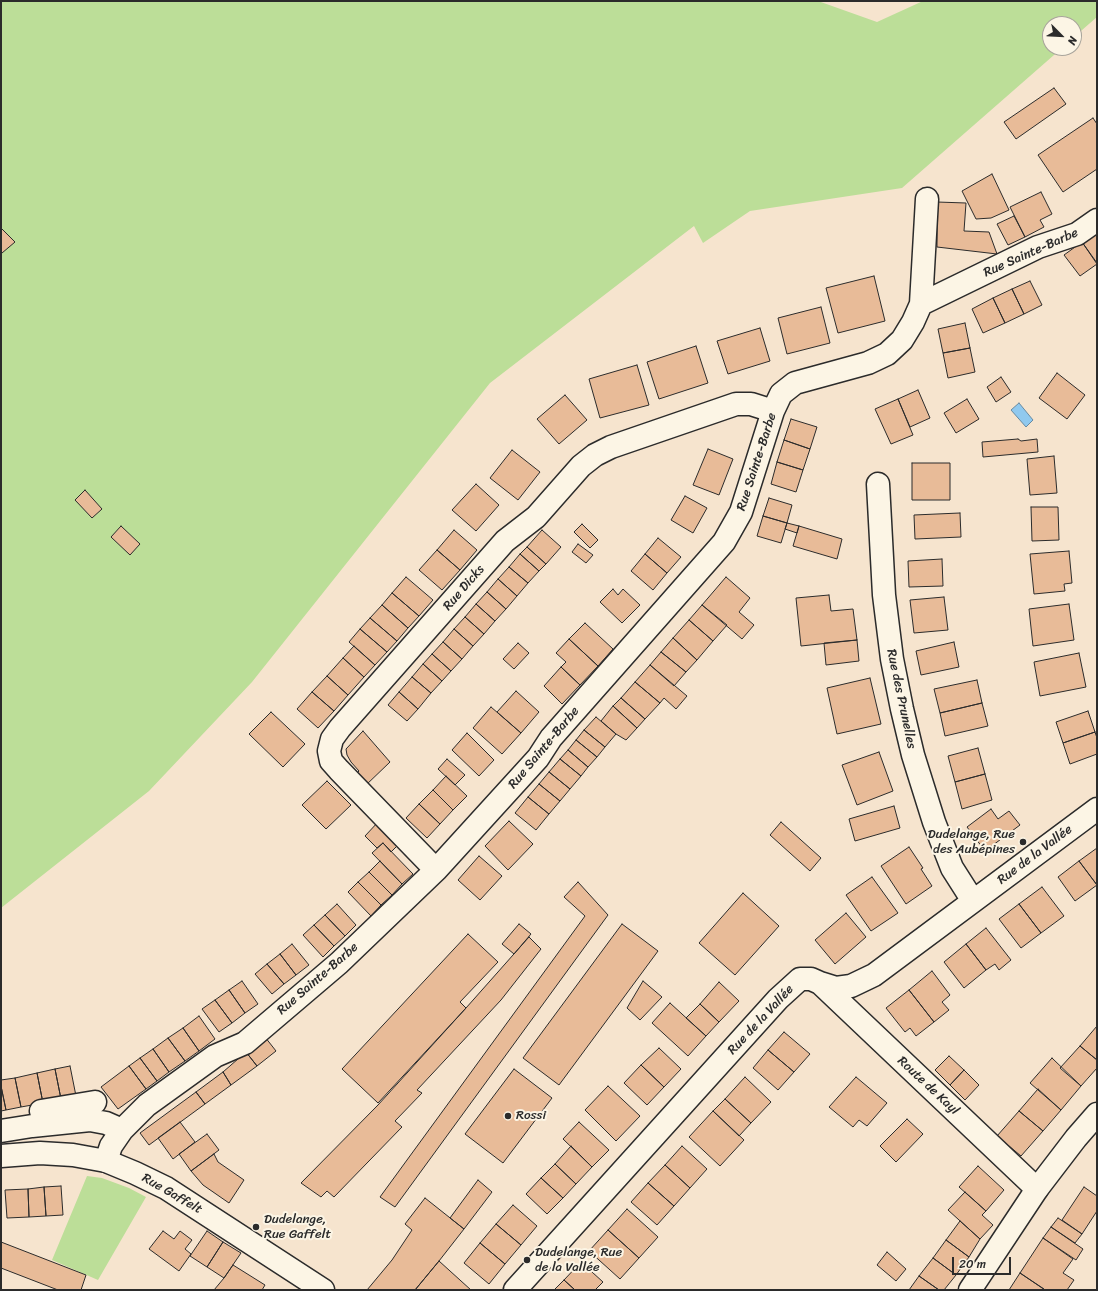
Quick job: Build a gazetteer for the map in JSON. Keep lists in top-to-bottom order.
{
  "streets": {
    "street": [
      "Rue Sainte-Barbe",
      "Rue Dicks",
      "Rue des Prunelles",
      "Rue de la Vallée",
      "Route de Kayl",
      "Rue Gaffelt"
    ]
  },
  "crossings": [
    ["Rue Sainte-Barbe", "Rue Dicks"],
    ["Rue Sainte-Barbe", "Rue Gaffelt"],
    ["Rue des Prunelles", "Rue de la Vallée"],
    ["Rue de la Vallée", "Route de Kayl"]
  ],
  "places": [
    "Dudelange, Rue des Aubépines",
    "Rossi",
    "Dudelange, Rue Gaffelt",
    "Dudelange, Rue de la Vallée"
  ],
  "scale_bar": "20 m",
  "north": "bottom right"
}
